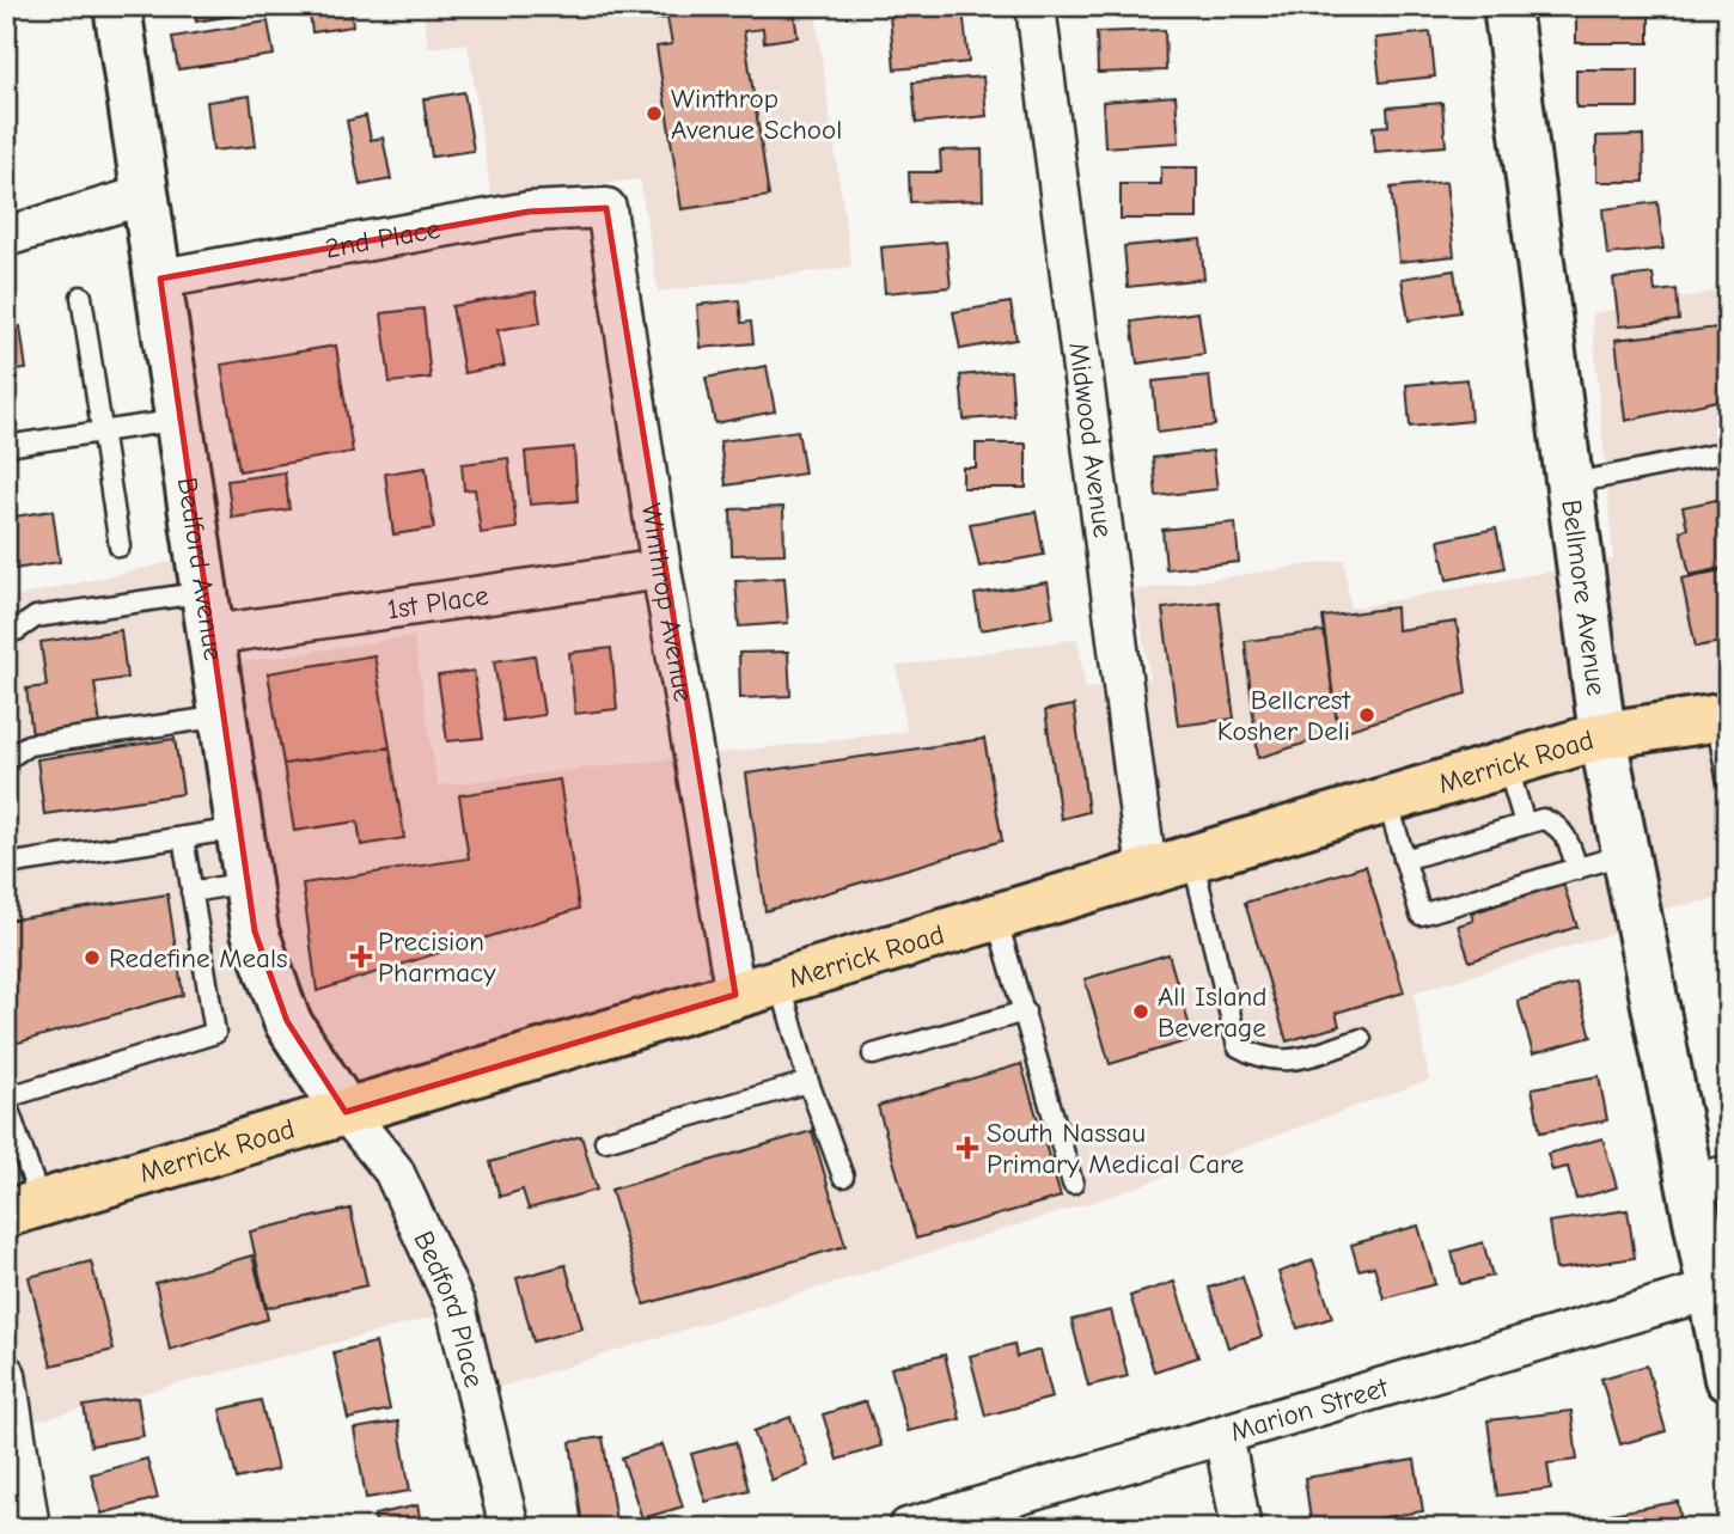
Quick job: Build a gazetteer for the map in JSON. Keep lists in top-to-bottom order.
{
  "streets": {
    "main road": ["Merrick Road"],
    "street": [
      "2nd Place",
      "Midwood Avenue",
      "Bedford Avenue",
      "Bellmore Avenue",
      "Winthrop Avenue",
      "1st Place",
      "Bedford Place",
      "Marion Street"
    ]
  },
  "crossings": [
    ["2nd Place", "Bedford Avenue"],
    ["2nd Place", "Winthrop Avenue"],
    ["Midwood Avenue", "Merrick Road"],
    ["Bedford Avenue", "1st Place"],
    ["Bedford Avenue", "Merrick Road"],
    ["Bedford Avenue", "Bedford Place"],
    ["Bellmore Avenue", "Merrick Road"],
    ["Bellmore Avenue", "Marion Street"],
    ["Winthrop Avenue", "1st Place"],
    ["Winthrop Avenue", "Merrick Road"],
    ["Merrick Road", "Bedford Place"]
  ],
  "places": {
    "other": [
      "Winthrop Avenue School",
      "Bellcrest Kosher Deli",
      "Redefine Meals",
      "All Island Beverage"
    ],
    "health": ["Precision Pharmacy", "South Nassau Primary Medical Care"]
  }
}
